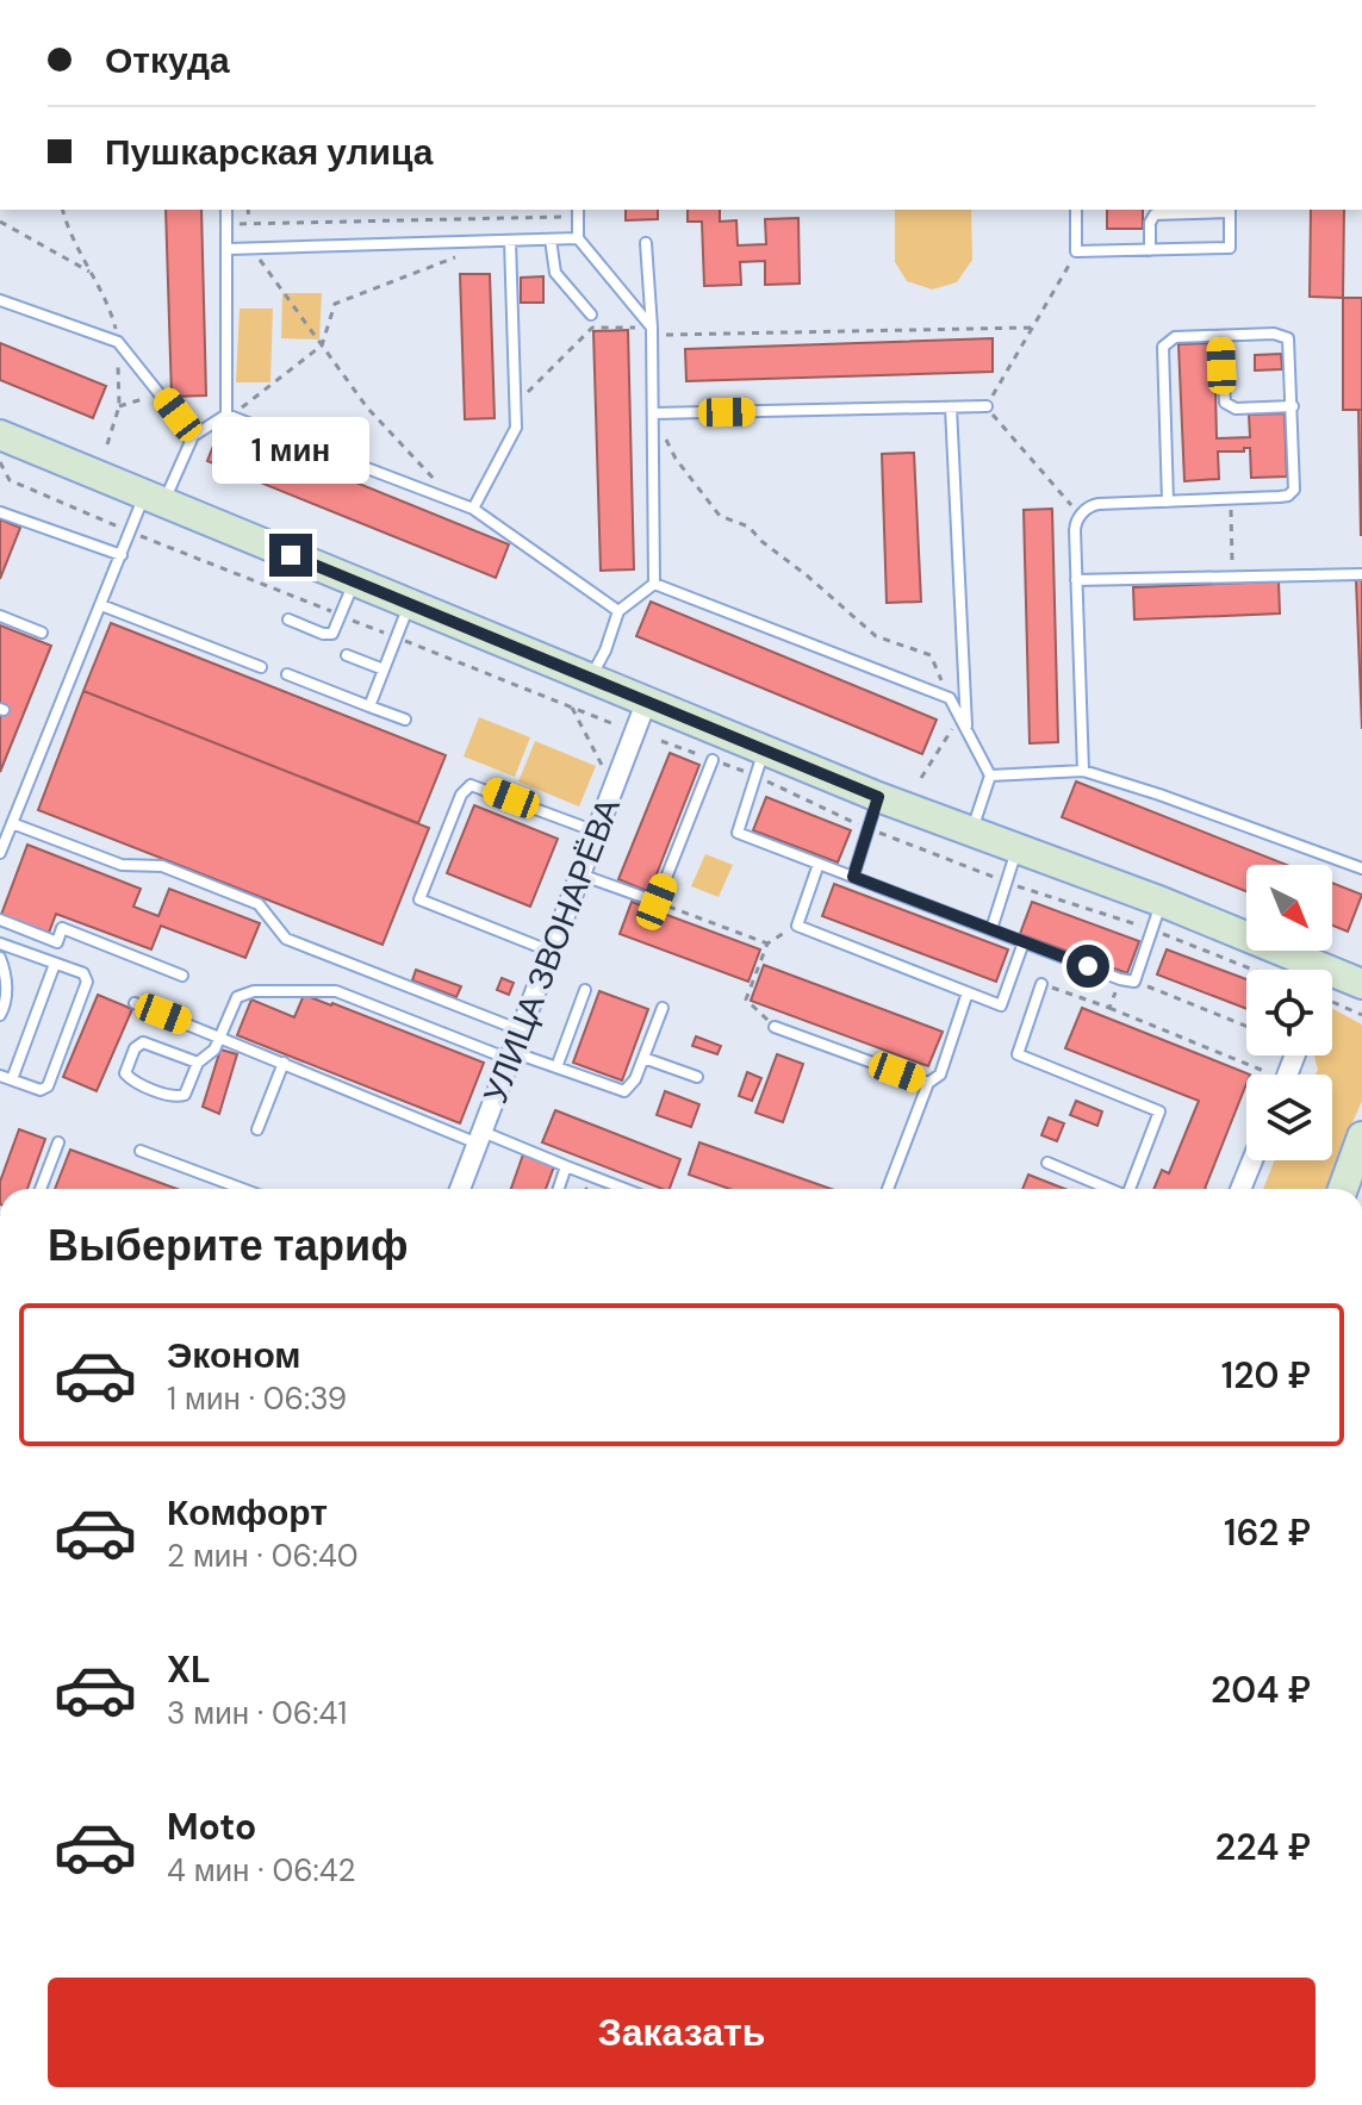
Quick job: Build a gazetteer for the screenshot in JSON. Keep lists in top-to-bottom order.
{
  "streets": {
    "street": ["УЛИЦА ЗВОНАРЁВА"]
  },
  "north": "bottom right",
  "page": {
    "banner": ["Откуда", "Пушкарская улица"],
    "bubble": "1 мин",
    "heading": "Выберите тариф",
    "list": [
      {
        "name": "Эконом",
        "note": "1 мин · 06:39",
        "value": "120 ₽"
      },
      {
        "name": "Комфорт",
        "note": "2 мин · 06:40",
        "value": "162 ₽"
      },
      {
        "name": "XL",
        "note": "3 мин · 06:41",
        "value": "204 ₽"
      },
      {
        "name": "Moto",
        "note": "4 мин · 06:42",
        "value": "224 ₽"
      }
    ],
    "buttons": "Заказать"
  }
}
